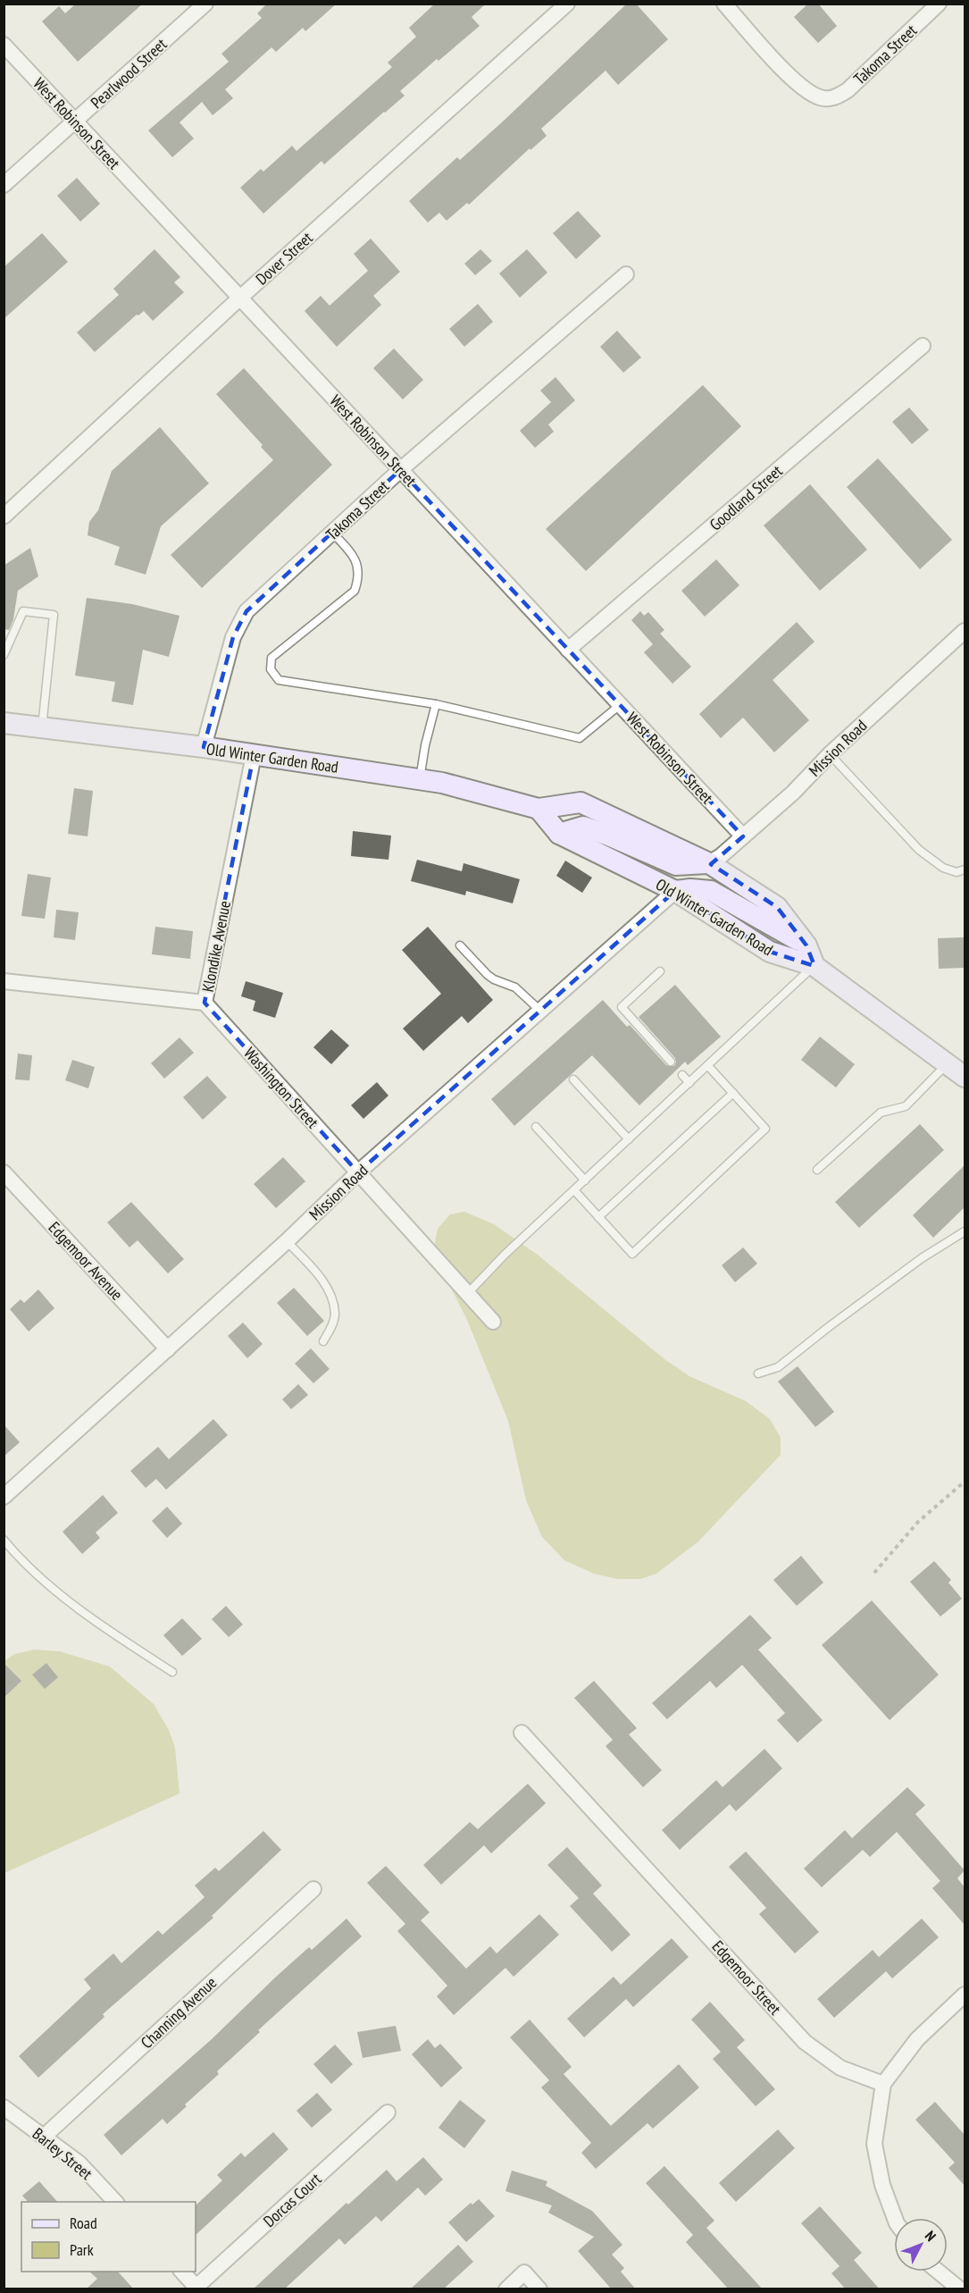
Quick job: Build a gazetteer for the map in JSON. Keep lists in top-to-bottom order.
{
  "streets": {
    "main road": ["Old Winter Garden Road"],
    "street": [
      "Takoma Street",
      "Pearlwood Street",
      "West Robinson Street",
      "Dover Street",
      "Goodland Street",
      "Mission Road",
      "Klondike Avenue",
      "Washington Street",
      "Edgemoor Avenue",
      "Edgemoor Street",
      "Channing Avenue",
      "Barley Street",
      "Dorcas Court"
    ]
  },
  "crossings": [
    ["Takoma Street", "West Robinson Street"],
    ["Takoma Street", "Old Winter Garden Road"],
    ["Pearlwood Street", "West Robinson Street"],
    ["West Robinson Street", "Dover Street"],
    ["West Robinson Street", "Goodland Street"],
    ["West Robinson Street", "Mission Road"],
    ["Mission Road", "Old Winter Garden Road"],
    ["Mission Road", "Washington Street"],
    ["Mission Road", "Edgemoor Avenue"],
    ["Old Winter Garden Road", "Klondike Avenue"],
    ["Klondike Avenue", "Washington Street"],
    ["Channing Avenue", "Barley Street"]
  ],
  "legend": ["Road", "Park"],
  "north": "top right"
}
